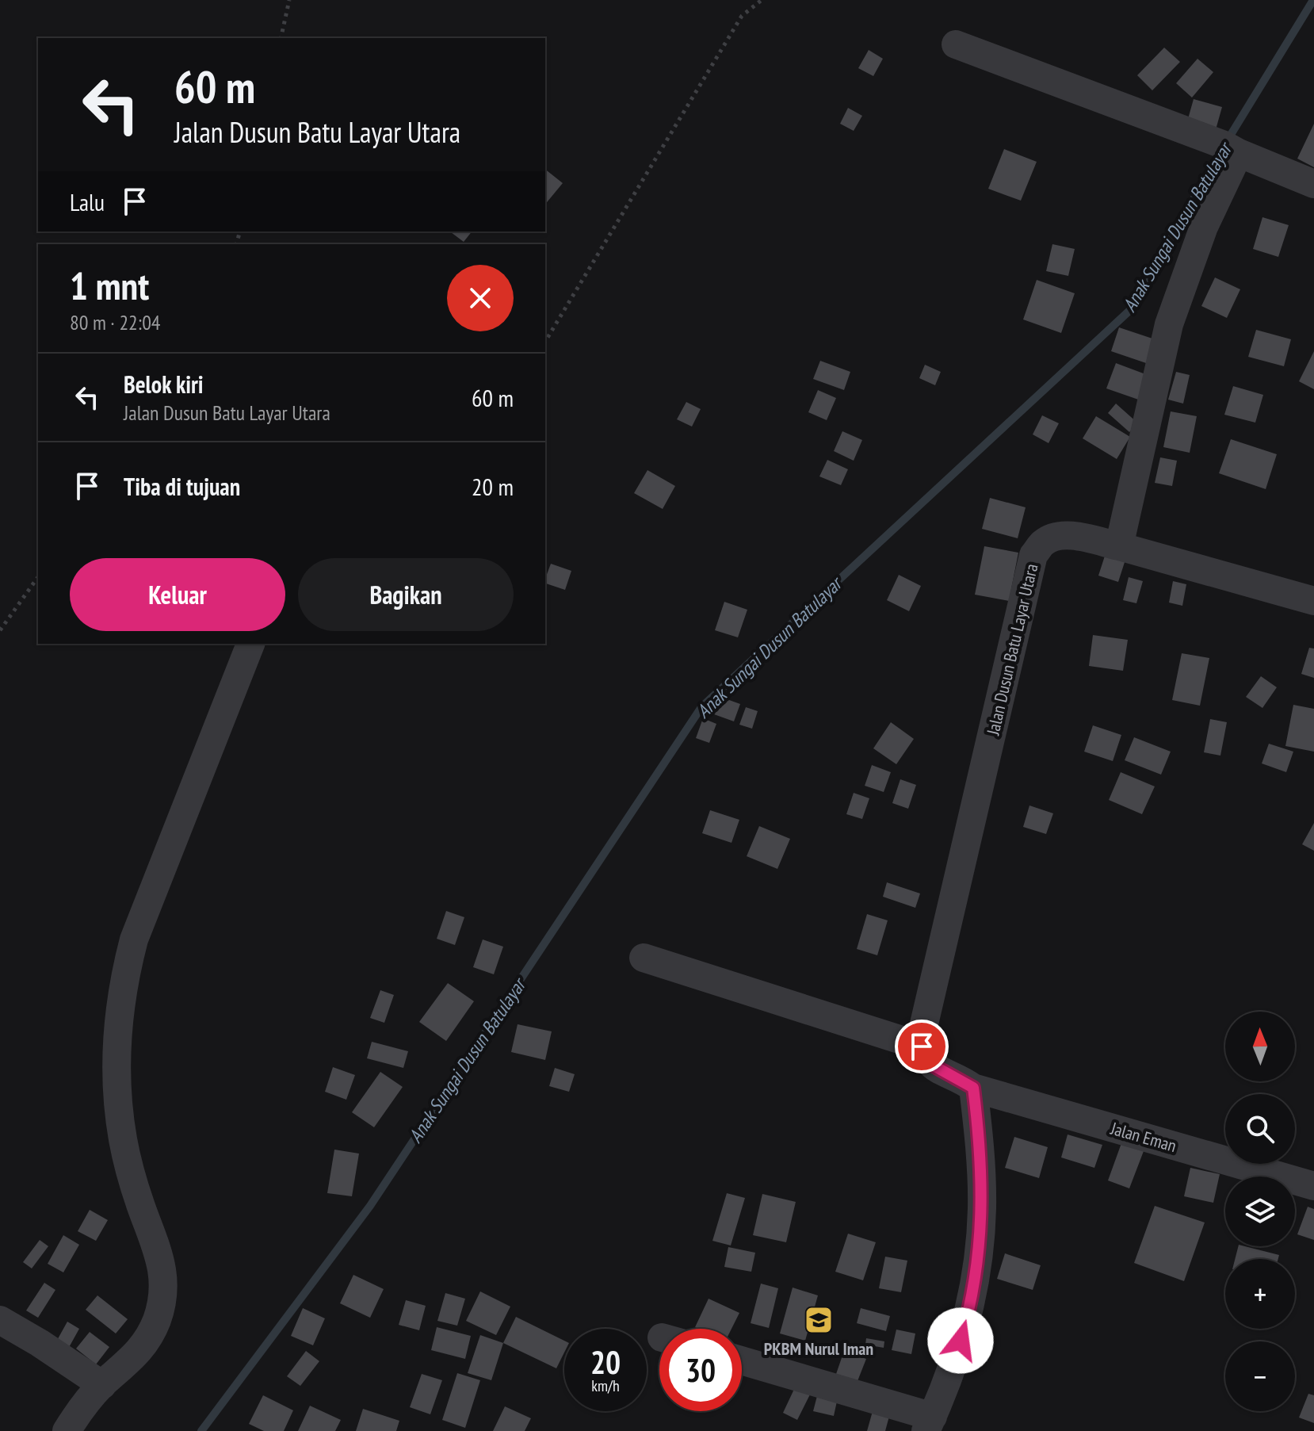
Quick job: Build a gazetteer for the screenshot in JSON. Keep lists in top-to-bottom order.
{
  "streets": {
    "street": ["Jalan Dusun Batu Layar Utara", "Jalan Eman"]
  },
  "water": ["Anak Sungai Dusun Batulayar"],
  "places": {
    "school or university": ["PKBM Nurul Iman"]
  },
  "north": "top",
  "page": {
    "turn": ["60 m", "Jalan Dusun Batu Layar Utara"],
    "then": "Lalu",
    "heading": ["1 mnt", "80 m · 22:04"],
    "list": [
      {
        "name": "Belok kiri",
        "note": "Jalan Dusun Batu Layar Utara",
        "value": "60 m"
      },
      {
        "name": "Tiba di tujuan",
        "value": "20 m"
      }
    ],
    "buttons": ["Keluar", "Bagikan"],
    "map_buttons": ["+", "−"],
    "speed": "20 km/h",
    "limit": "30"
  }
}
